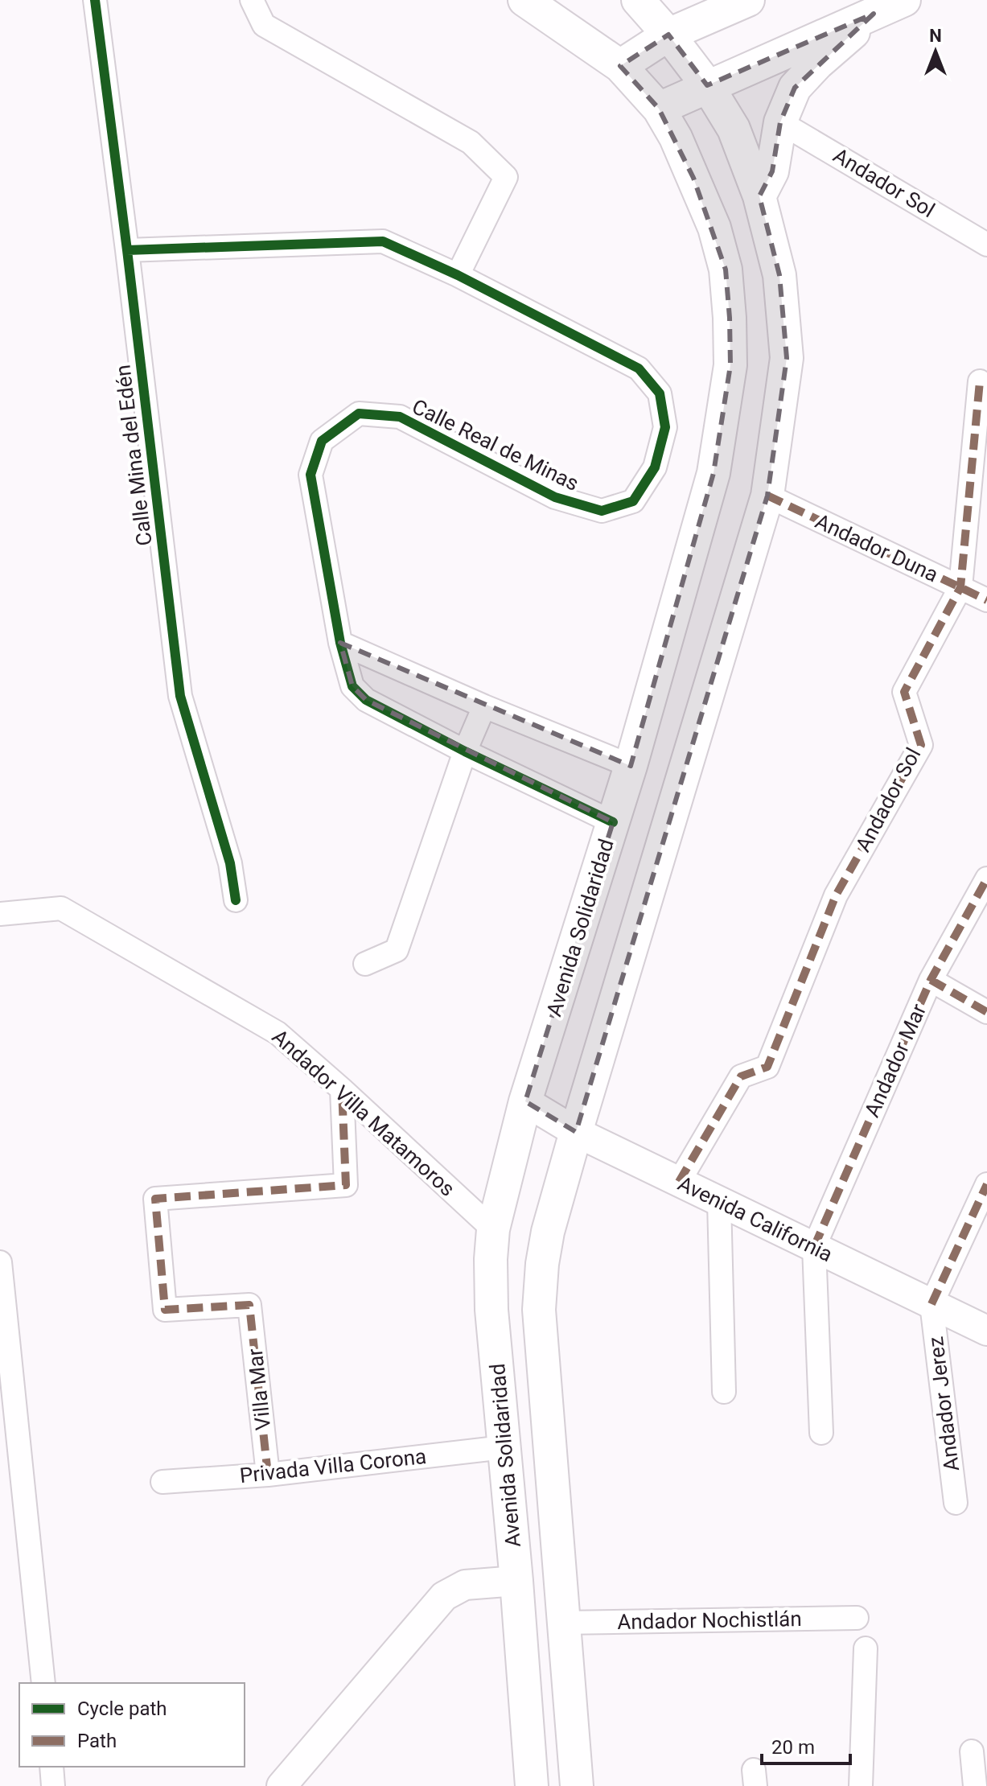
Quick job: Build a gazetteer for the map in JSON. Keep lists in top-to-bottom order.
{
  "streets": {
    "main road": ["Avenida Solidaridad"],
    "street": [
      "Andador Sol",
      "Calle Real de Minas",
      "Calle Mina del Edén",
      "Andador Duna",
      "Andador Mar",
      "Andador Villa Matamoros",
      "Avenida California",
      "Villa Mar",
      "Andador Jerez",
      "Privada Villa Corona",
      "Andador Nochistlán"
    ]
  },
  "crossings": [
    ["Andador Sol", "Andador Duna"],
    ["Andador Sol", "Avenida California"],
    ["Calle Real de Minas", "Calle Mina del Edén"],
    ["Calle Real de Minas", "Avenida Solidaridad"],
    ["Andador Duna", "Avenida Solidaridad"],
    ["Avenida Solidaridad", "Andador Villa Matamoros"],
    ["Avenida Solidaridad", "Avenida California"],
    ["Avenida Solidaridad", "Privada Villa Corona"],
    ["Avenida Solidaridad", "Andador Nochistlán"],
    ["Andador Mar", "Avenida California"],
    ["Andador Villa Matamoros", "Villa Mar"],
    ["Avenida California", "Andador Jerez"],
    ["Villa Mar", "Privada Villa Corona"]
  ],
  "legend": ["Cycle path", "Path"],
  "scale_bar": "20 m",
  "north": "top"
}
